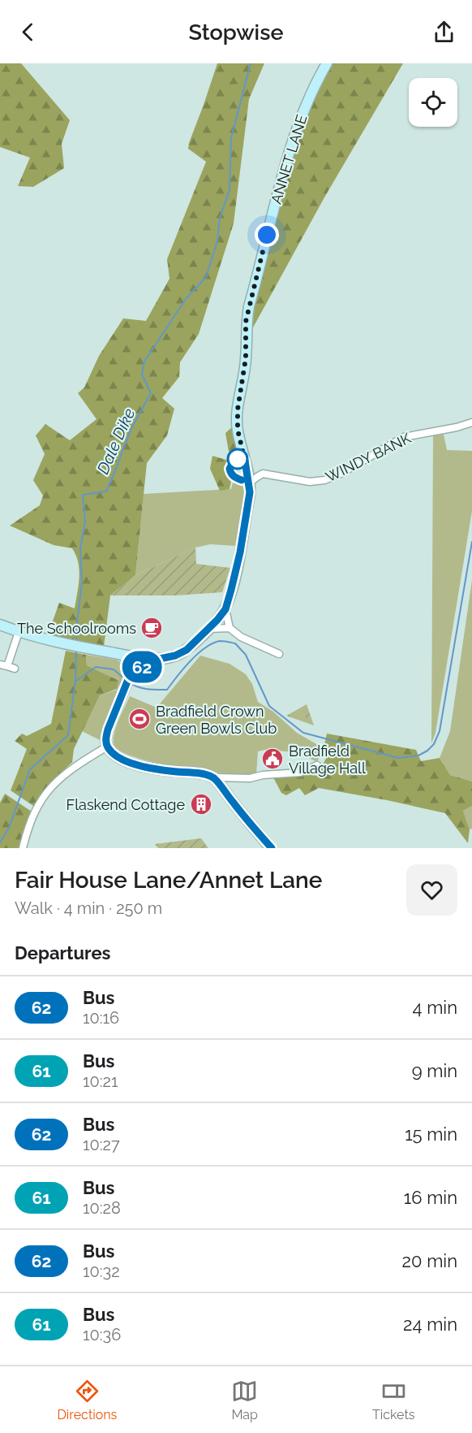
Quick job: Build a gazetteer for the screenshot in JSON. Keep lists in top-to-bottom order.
{
  "streets": {
    "street": ["ANNET LANE", "WINDY BANK"]
  },
  "crossings": [
    ["ANNET LANE", "WINDY BANK"]
  ],
  "water": ["Dale Dike"],
  "places": {
    "cafe": ["The Schoolrooms"],
    "sports": ["Bradfield Crown Green Bowls Club"],
    "public building": ["Bradfield Village Hall"],
    "building": ["Flaskend Cottage"]
  },
  "lines": ["bus line 62"],
  "page": {
    "header": "Stopwise",
    "on_map": "62",
    "heading": [
      ["Fair House Lane/Annet Lane", "Walk · 4 min · 250 m"],
      "Departures"
    ],
    "list": [
      {
        "mark": "62",
        "name": "Bus",
        "note": "10:16",
        "value": "4 min"
      },
      {
        "mark": "61",
        "name": "Bus",
        "note": "10:21",
        "value": "9 min"
      },
      {
        "mark": "62",
        "name": "Bus",
        "note": "10:27",
        "value": "15 min"
      },
      {
        "mark": "61",
        "name": "Bus",
        "note": "10:28",
        "value": "16 min"
      },
      {
        "mark": "62",
        "name": "Bus",
        "note": "10:32",
        "value": "20 min"
      },
      {
        "mark": "61",
        "name": "Bus",
        "note": "10:36",
        "value": "24 min"
      }
    ],
    "tabs": ["Directions", "Map", "Tickets"]
  }
}
